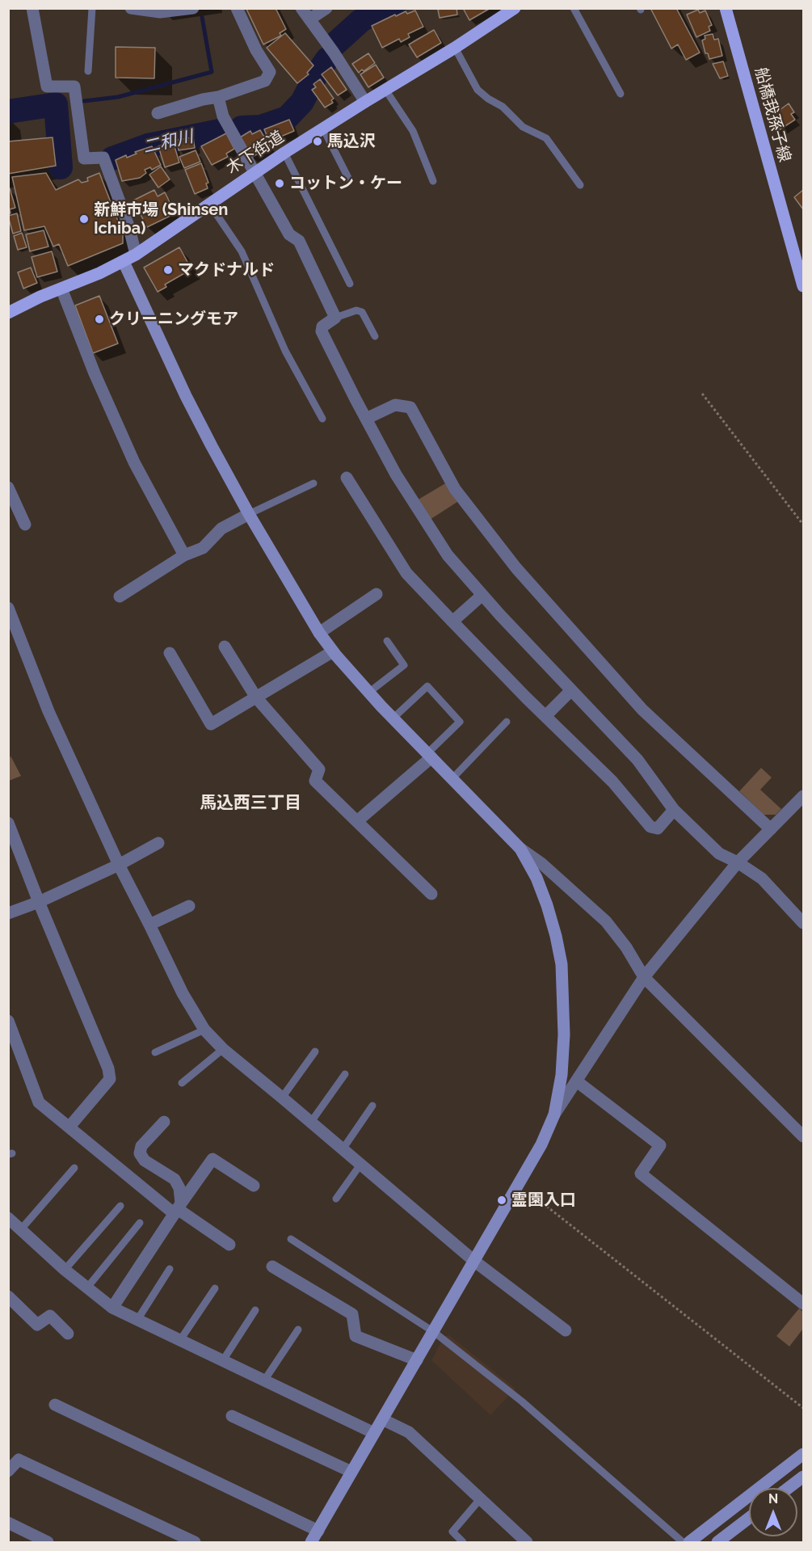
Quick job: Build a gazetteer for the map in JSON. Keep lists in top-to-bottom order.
{
  "streets": {
    "main road": ["船橋我孫子線", "木下街道"]
  },
  "districts": ["馬込西三丁目"],
  "water": ["二和川"],
  "places": [
    "馬込沢",
    "コットン・ケー",
    "新鮮市場 (Shinsen Ichiba)",
    "マクドナルド",
    "クリーニングモア",
    "霊園入口"
  ],
  "north": "top"
}
